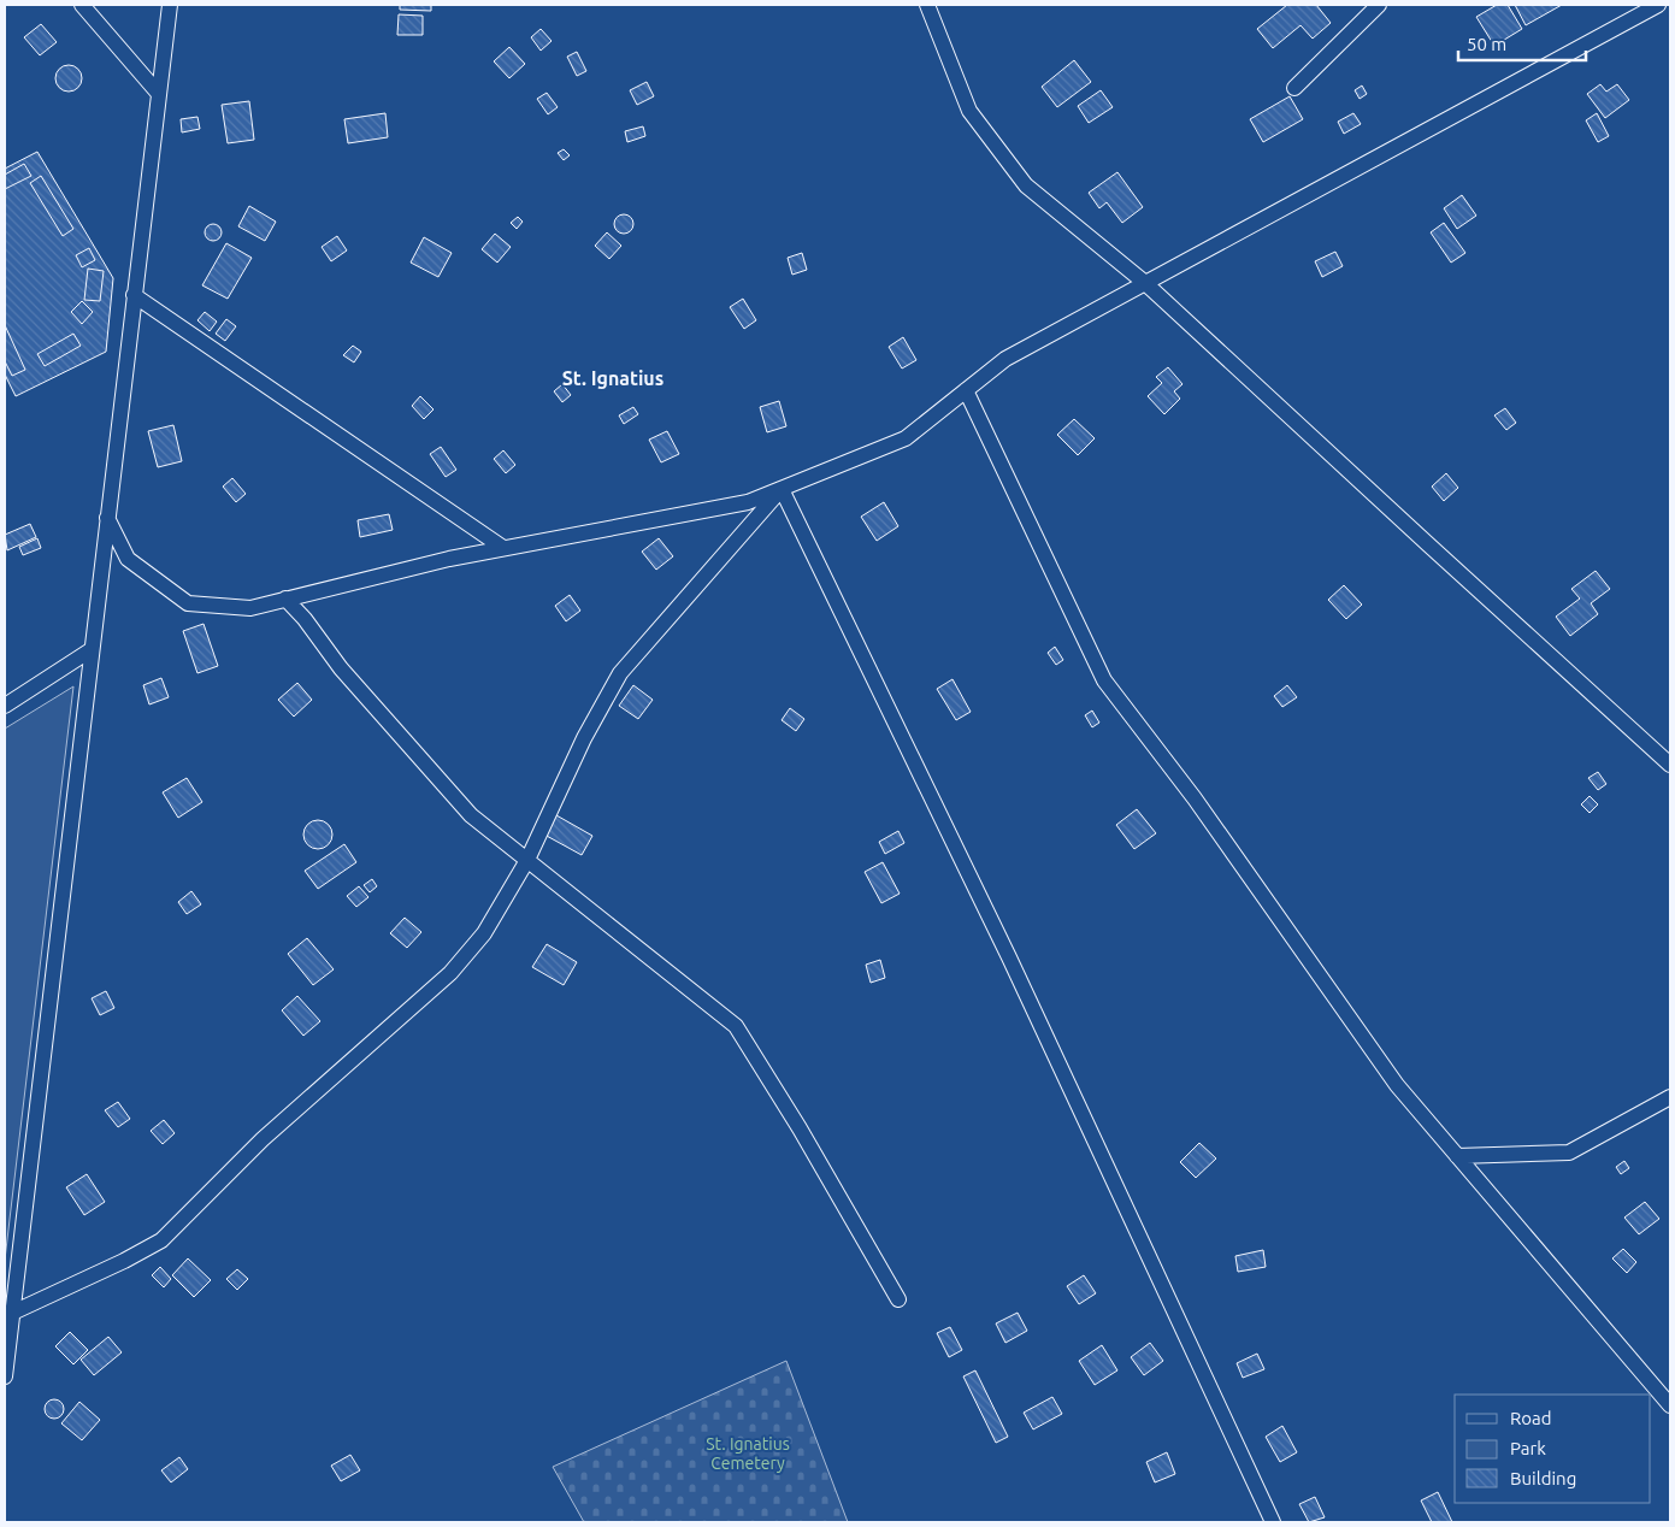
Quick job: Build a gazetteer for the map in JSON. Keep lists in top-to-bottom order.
{
  "districts": ["St. Ignatius"],
  "parks": ["St. Ignatius Cemetery"],
  "legend": ["Road", "Park", "Building"],
  "scale_bar": "50 m"
}
